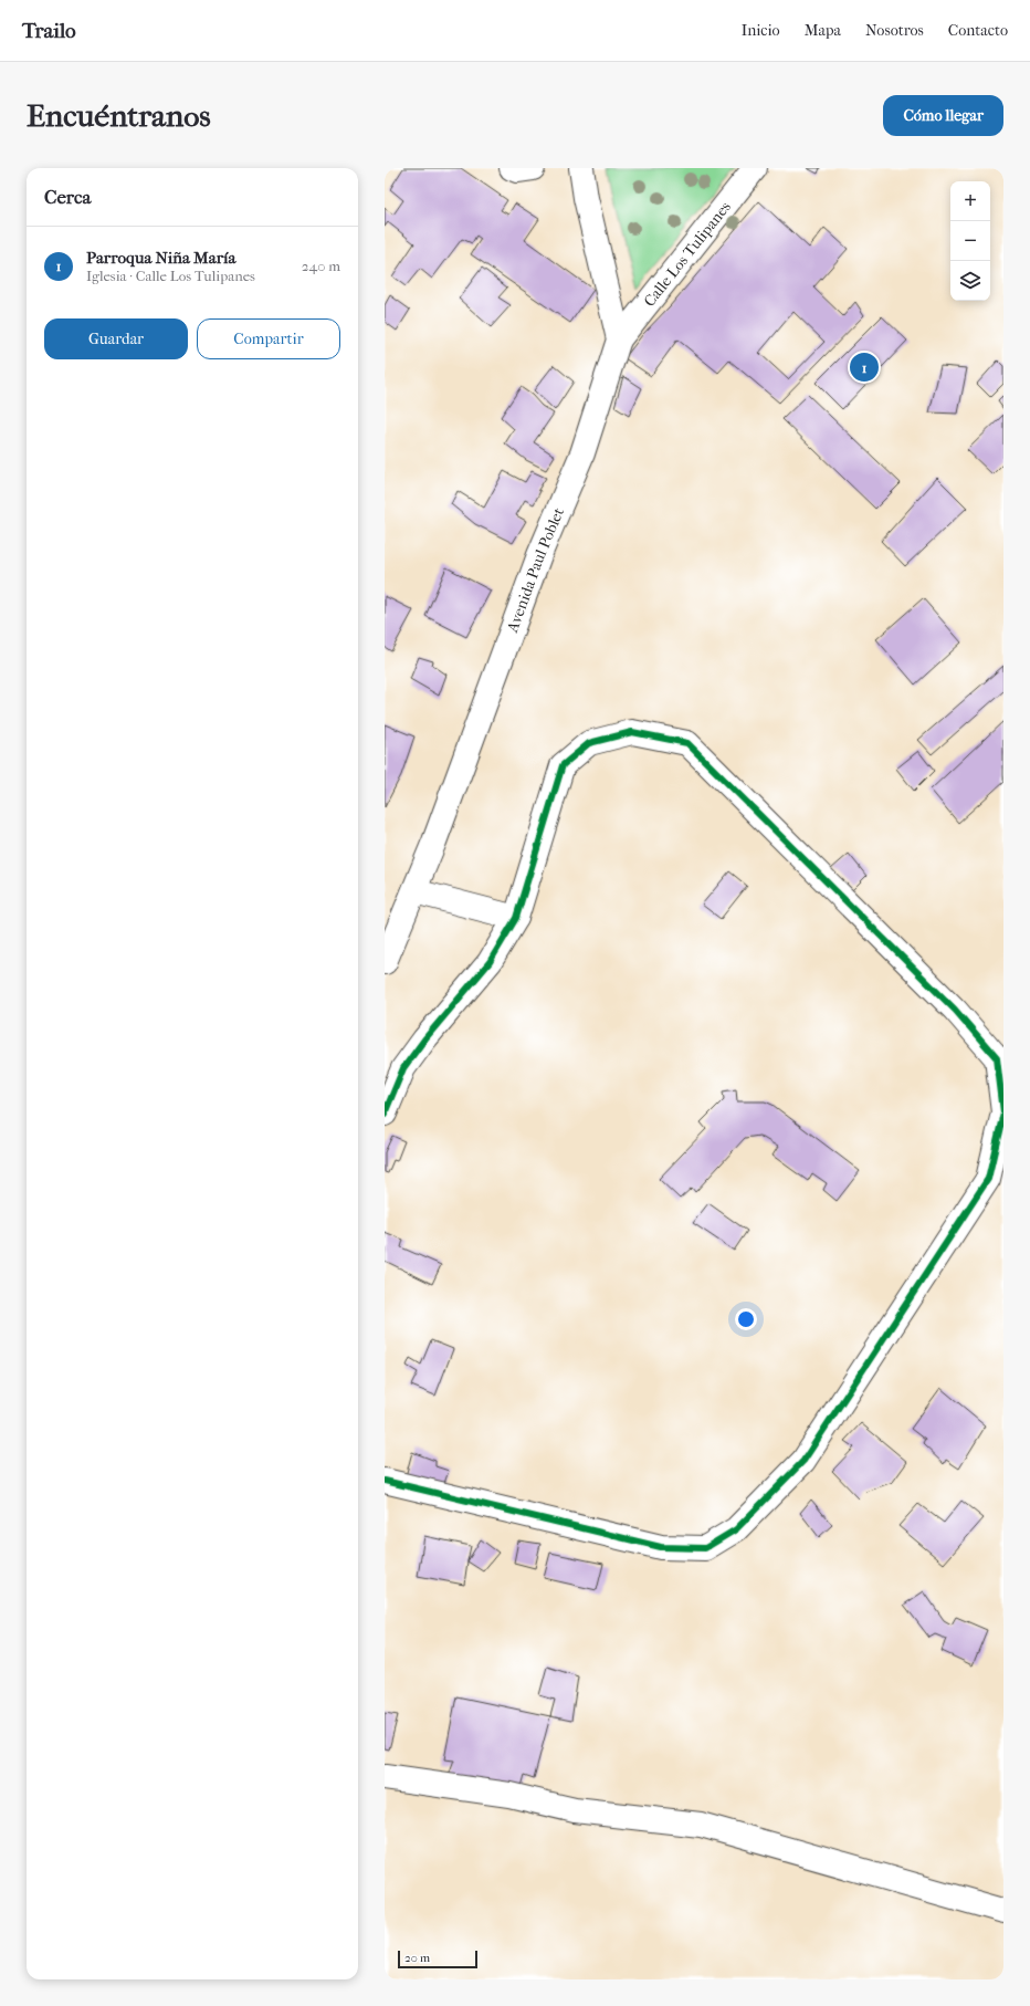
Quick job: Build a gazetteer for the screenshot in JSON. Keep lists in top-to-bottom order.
{
  "streets": {
    "street": ["Calle Los Tulipanes", "Avenida Paul Poblet"]
  },
  "crossings": [
    ["Calle Los Tulipanes", "Avenida Paul Poblet"]
  ],
  "scale_bar": "20 m",
  "page": {
    "header": "Trailo",
    "nav": [
      "Inicio",
      "Mapa",
      "Nosotros",
      "Contacto"
    ],
    "buttons": [
      "Cómo llegar",
      ["Guardar", "Compartir"]
    ],
    "title": "Encuéntranos",
    "heading": "Cerca",
    "map_buttons": ["+", "−"],
    "list": [
      {
        "mark": "1",
        "name": "Parroqua Niña María",
        "note": "Iglesia · Calle Los Tulipanes",
        "value": "240 m"
      }
    ],
    "pins": "1",
    "scale": "20 m"
  }
}
